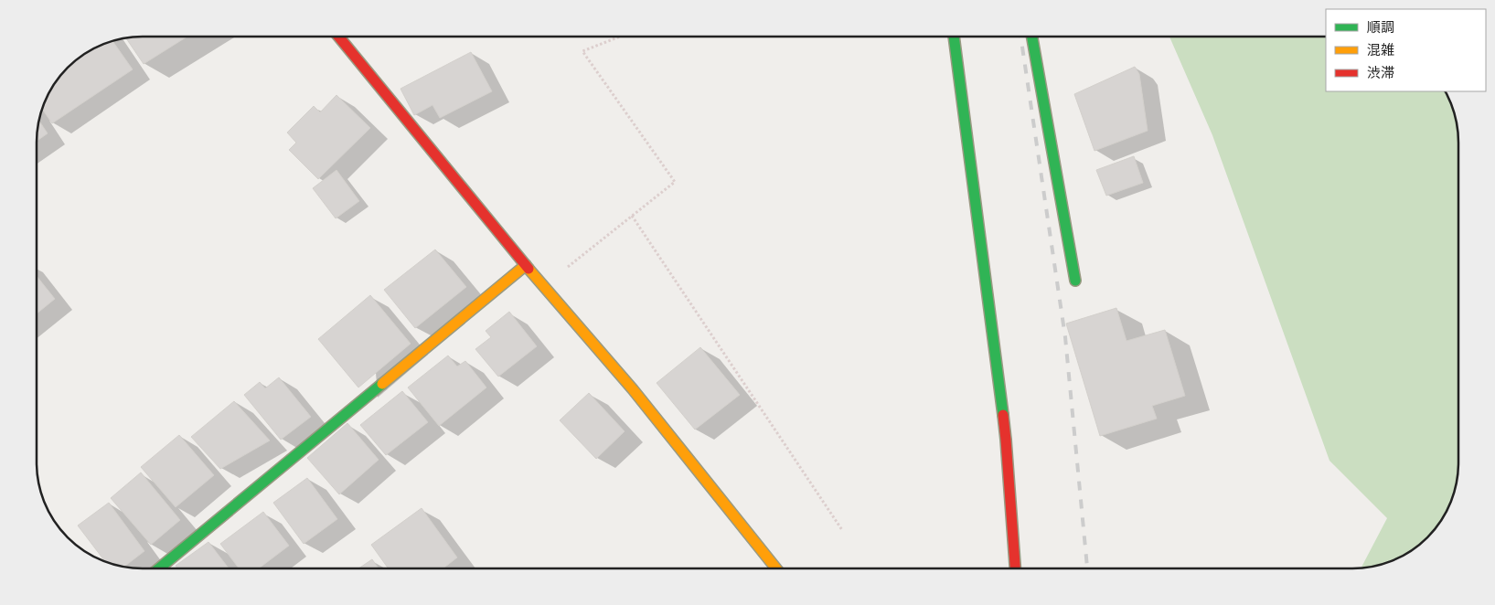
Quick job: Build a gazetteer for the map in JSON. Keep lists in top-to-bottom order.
{
  "legend": ["順調", "混雑", "渋滞"]
}
